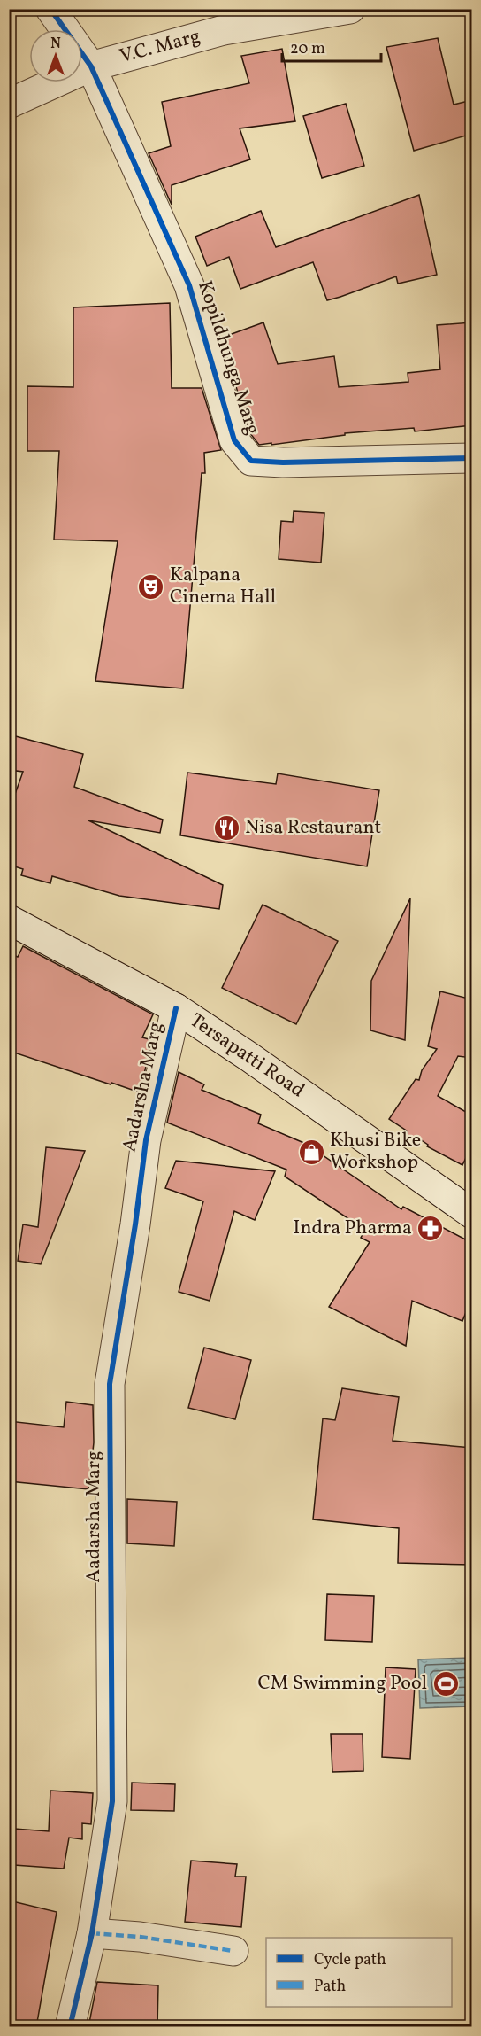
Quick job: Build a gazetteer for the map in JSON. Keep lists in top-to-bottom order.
{
  "streets": {
    "street": [
      "V.C. Marg",
      "Kopildhunga Marg",
      "Tersapatti Road",
      "Aadarsha Marg"
    ]
  },
  "crossings": [
    ["V.C. Marg", "Kopildhunga Marg"],
    ["Tersapatti Road", "Aadarsha Marg"]
  ],
  "places": {
    "theatre": ["Kalpana Cinema Hall"],
    "restaurant": ["Nisa Restaurant"],
    "shop": ["Khusi Bike Workshop"],
    "pharmacy": ["Indra Pharma"],
    "sports": ["CM Swimming Pool"]
  },
  "legend": ["Cycle path", "Path"],
  "scale_bar": "20 m",
  "north": "top"
}
